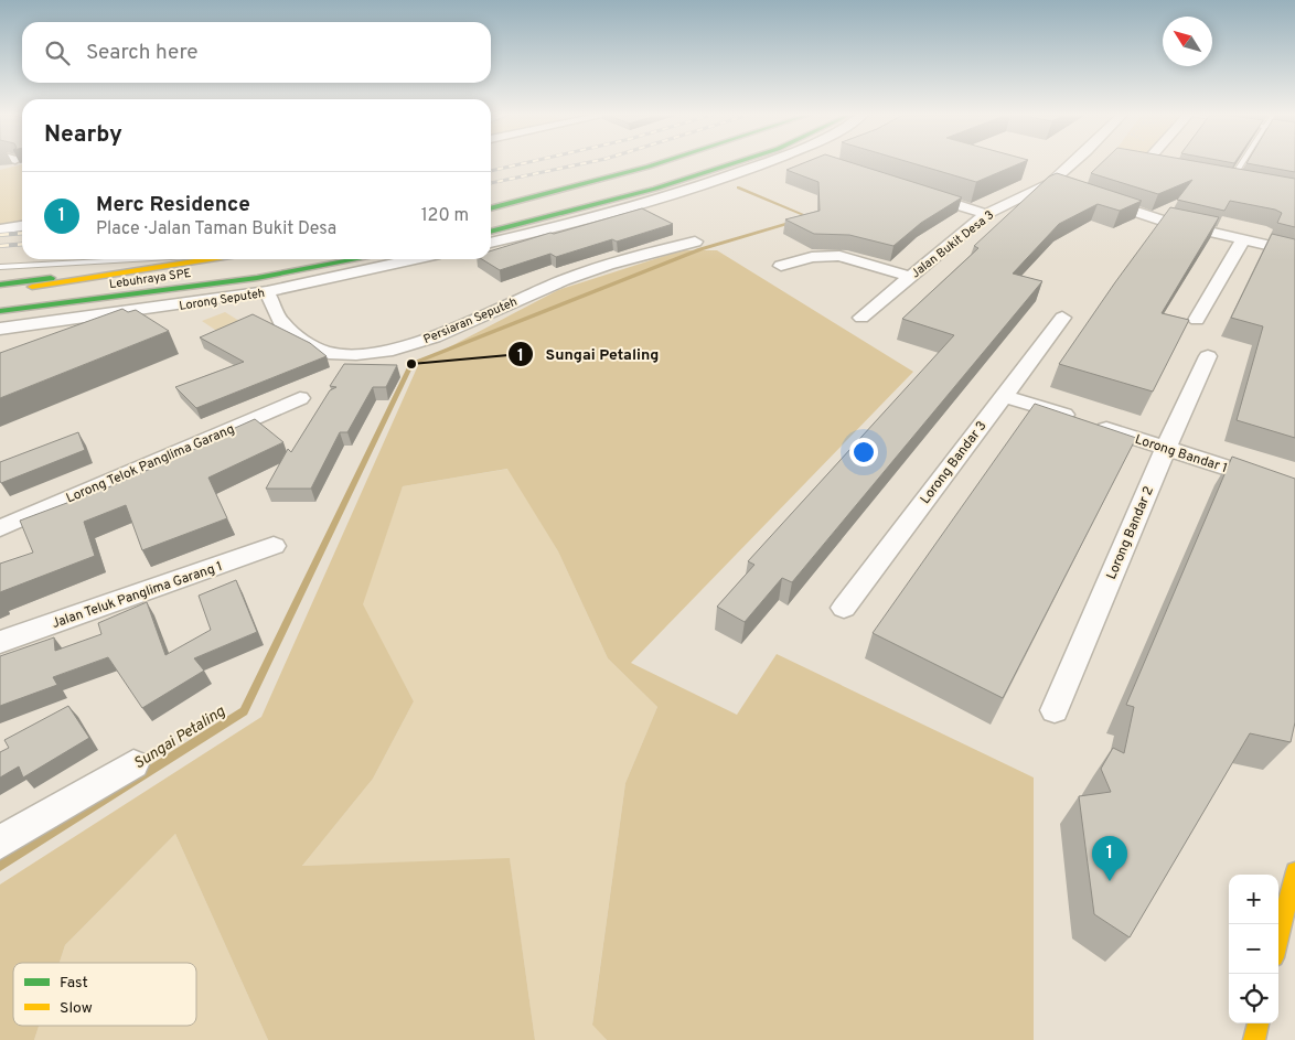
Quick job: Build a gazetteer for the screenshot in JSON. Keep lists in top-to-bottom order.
{
  "streets": {
    "main road": ["Lebuhraya SPE"],
    "street": [
      "Jalan Bukit Desa 3",
      "Lorong Seputeh",
      "Persiaran Seputeh",
      "Lorong Bandar 1",
      "Lorong Bandar 3",
      "Lorong Telok Panglima Garang",
      "Lorong Bandar 2",
      "Jalan Teluk Panglima Garang 1"
    ]
  },
  "crossings": [
    ["Lorong Seputeh", "Persiaran Seputeh"],
    ["Lorong Bandar 1", "Lorong Bandar 3"],
    ["Lorong Bandar 1", "Lorong Bandar 2"]
  ],
  "water": ["Sungai Petaling"],
  "places": ["Sungai Petaling"],
  "legend": ["Fast", "Slow"],
  "north": "top left",
  "page": {
    "search": "Search here",
    "heading": "Nearby",
    "list": [
      {
        "mark": "1",
        "name": "Merc Residence",
        "note": "Place · Jalan Taman Bukit Desa",
        "value": "120 m"
      }
    ],
    "pins": "1",
    "map_buttons": ["+", "−"]
  }
}
